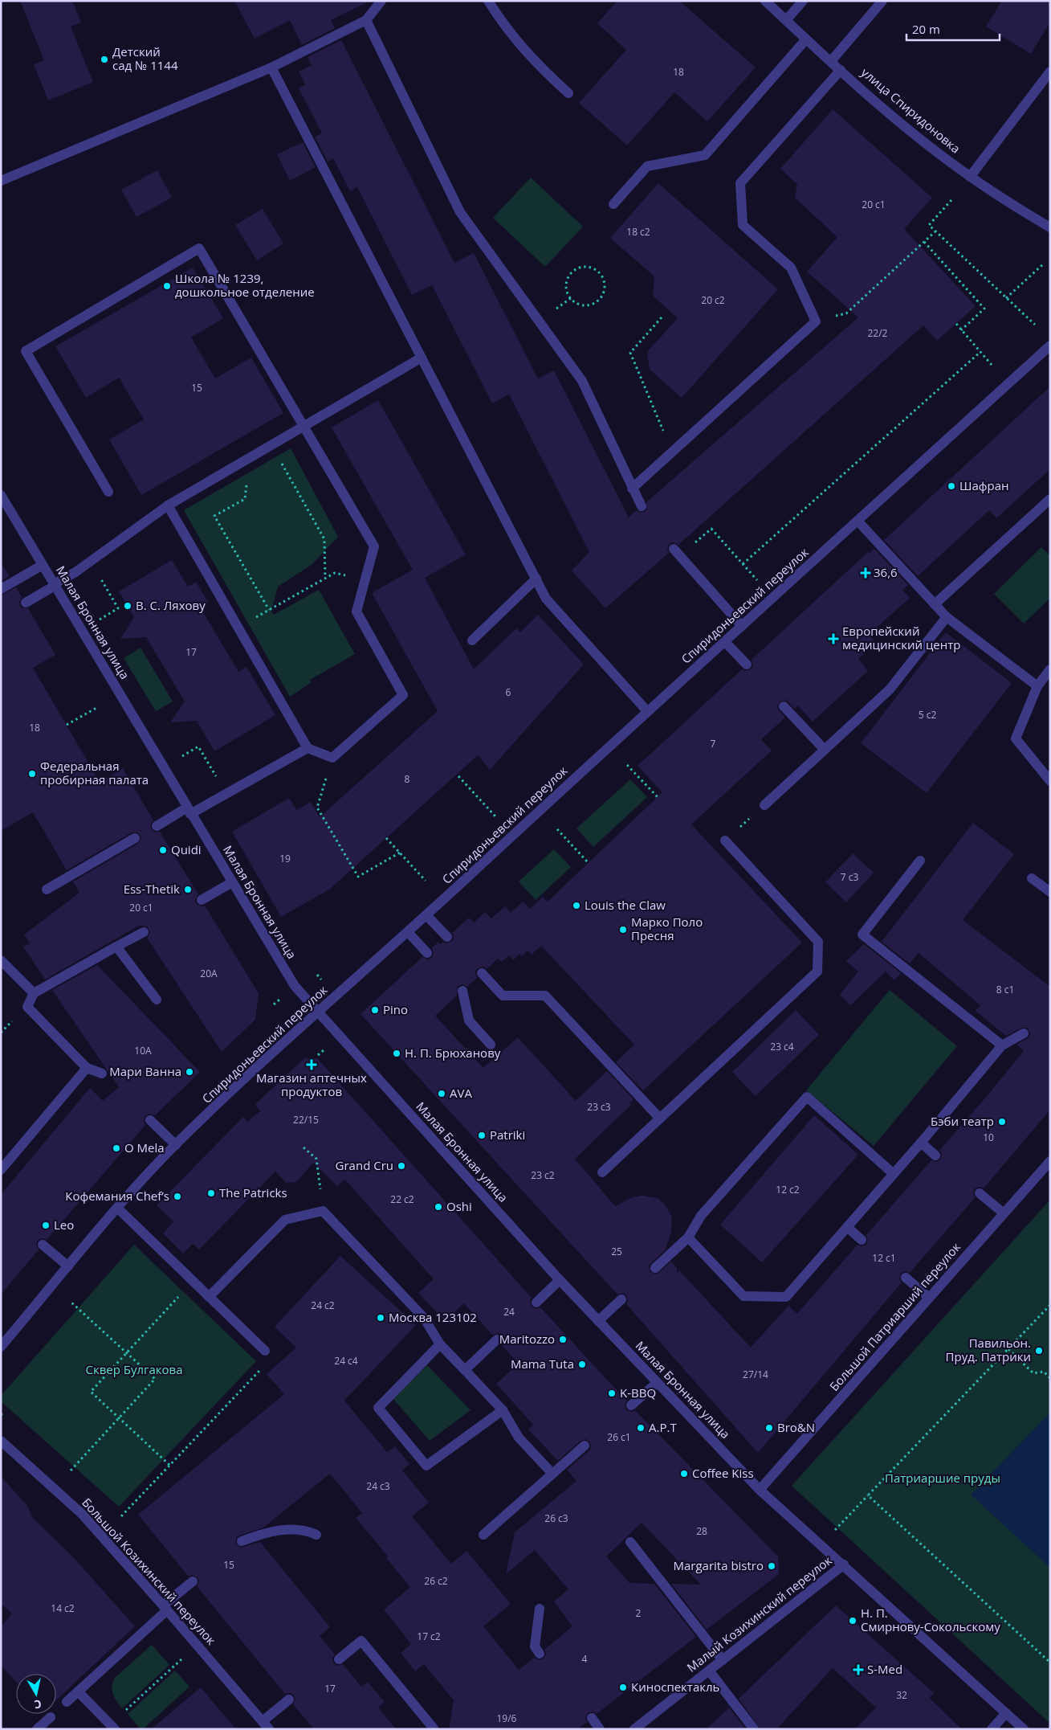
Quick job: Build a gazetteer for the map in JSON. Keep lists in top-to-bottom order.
{
  "streets": {
    "street": [
      "улица Спиридоновка",
      "Спиридоньевский переулок",
      "Малая Бронная улица",
      "Большой Патриарший переулок",
      "Большой Козихинский переулок",
      "Малый Козихинский переулок"
    ]
  },
  "crossings": [
    ["Спиридоньевский переулок", "Малая Бронная улица"],
    ["Малая Бронная улица", "Большой Патриарший переулок"],
    ["Малая Бронная улица", "Малый Козихинский переулок"]
  ],
  "parks": ["Сквер Булгакова", "Патриаршие пруды"],
  "places": {
    "other": [
      "Детский сад № 1144",
      "Школа № 1239, дошкольное отделение",
      "Шафран",
      "В. С. Ляхову",
      "Федеральная пробирная палата",
      "Quidi",
      "Ess-Thetik",
      "Louis the Claw",
      "Марко Поло Пресня",
      "Pino",
      "Н. П. Брюханову",
      "Мари Ванна",
      "AVA",
      "Бэби театр",
      "Patriki",
      "O Mela",
      "Grand Cru",
      "The Patricks",
      "Кофемания Chef’s",
      "Oshi",
      "Leo",
      "Москва 123102",
      "Maritozzo",
      "Павильон. Пруд. Патрики",
      "Mama Tuta",
      "K-BBQ",
      "А.Р.Т",
      "Bro&N",
      "Coffee Kiss",
      "Margarita bistro",
      "Н. П. Смирнову-Сокольскому",
      "Киноспектакль"
    ],
    "health": [
      "36,6",
      "Европейский медицинский центр",
      "Магазин аптечных продуктов",
      "S-Med"
    ]
  },
  "house_numbers": [
    "18",
    "20 с1",
    "18 с2",
    "20 с2",
    "22/2",
    "15",
    "17",
    "6",
    "5 с2",
    "18",
    "7",
    "8",
    "19",
    "7 с3",
    "20 с1",
    "20А",
    "8 с1",
    "23 с4",
    "10А",
    "23 с3",
    "22/15",
    "10",
    "23 с2",
    "12 с2",
    "22 с2",
    "25",
    "12 с1",
    "24 с2",
    "24",
    "24 с4",
    "27/14",
    "26 с1",
    "24 с3",
    "26 с3",
    "28",
    "15",
    "26 с2",
    "14 с2",
    "2",
    "17 с2",
    "4",
    "17",
    "32",
    "19/6"
  ],
  "scale_bar": "20 m",
  "north": "bottom"
}
